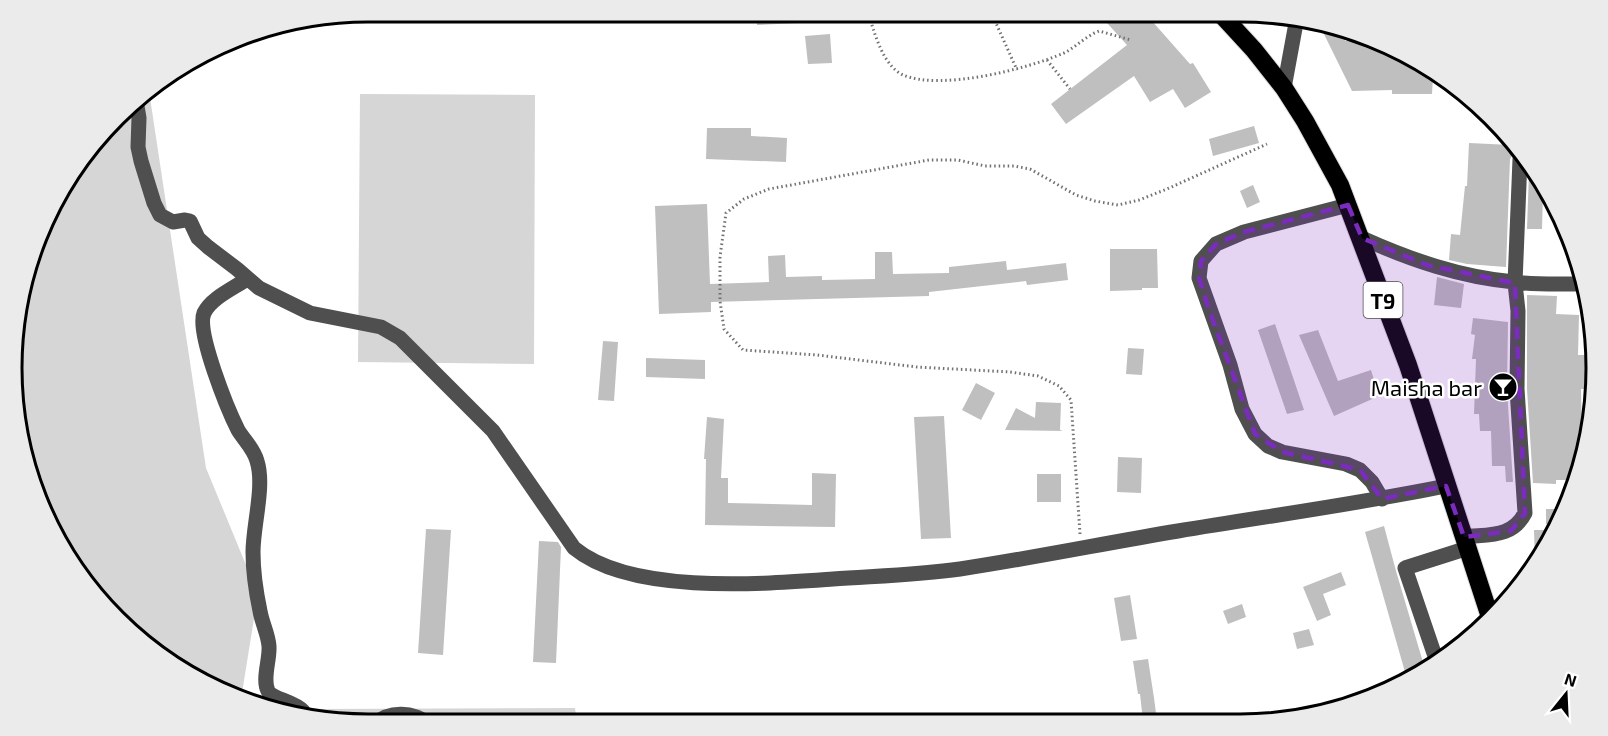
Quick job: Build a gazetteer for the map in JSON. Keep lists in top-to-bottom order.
{
  "streets": {
    "highway": ["T9"]
  },
  "places": {
    "bar": ["Maisha bar"]
  },
  "north": "top"
}
